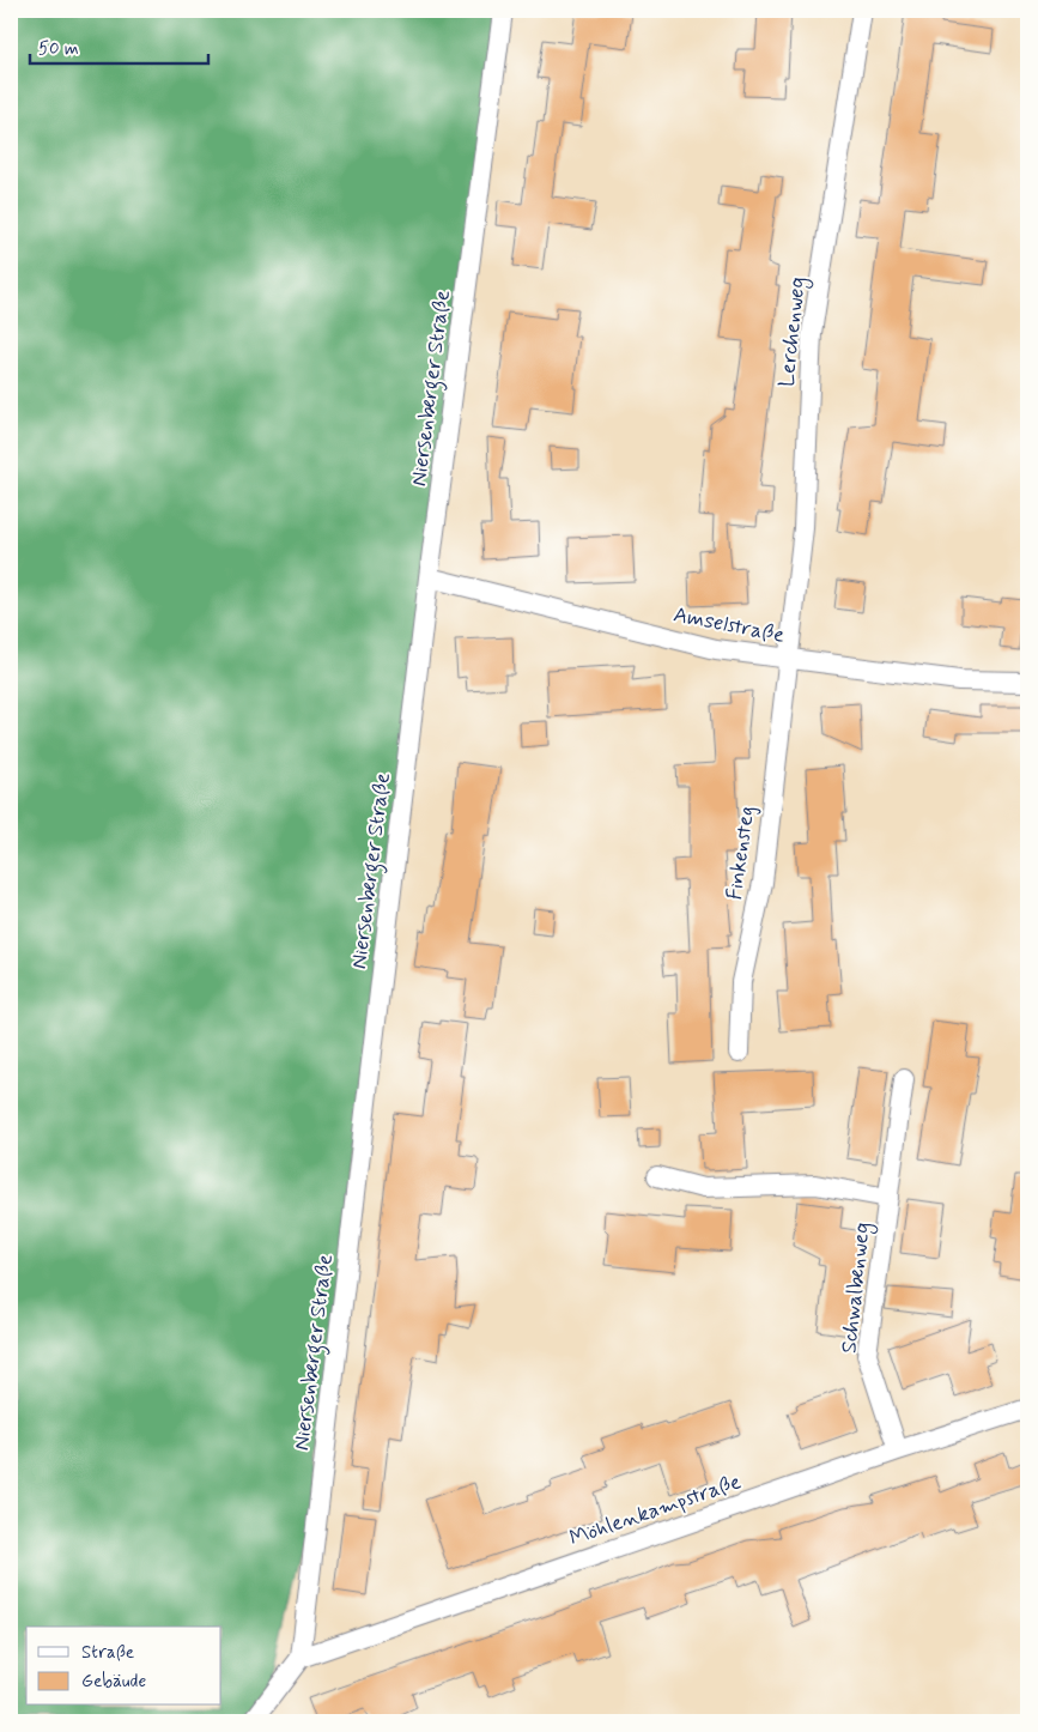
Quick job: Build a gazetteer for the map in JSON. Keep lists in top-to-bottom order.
{
  "streets": {
    "street": [
      "Lerchenweg",
      "Niersenberger Straße",
      "Amselstraße",
      "Finkensteg",
      "Schwalbenweg",
      "Möhlenkampstraße"
    ]
  },
  "crossings": [
    ["Lerchenweg", "Amselstraße"],
    ["Lerchenweg", "Finkensteg"],
    ["Niersenberger Straße", "Amselstraße"],
    ["Niersenberger Straße", "Möhlenkampstraße"],
    ["Amselstraße", "Finkensteg"],
    ["Schwalbenweg", "Möhlenkampstraße"]
  ],
  "legend": ["Straße", "Gebäude"],
  "scale_bar": "50 m"
}
